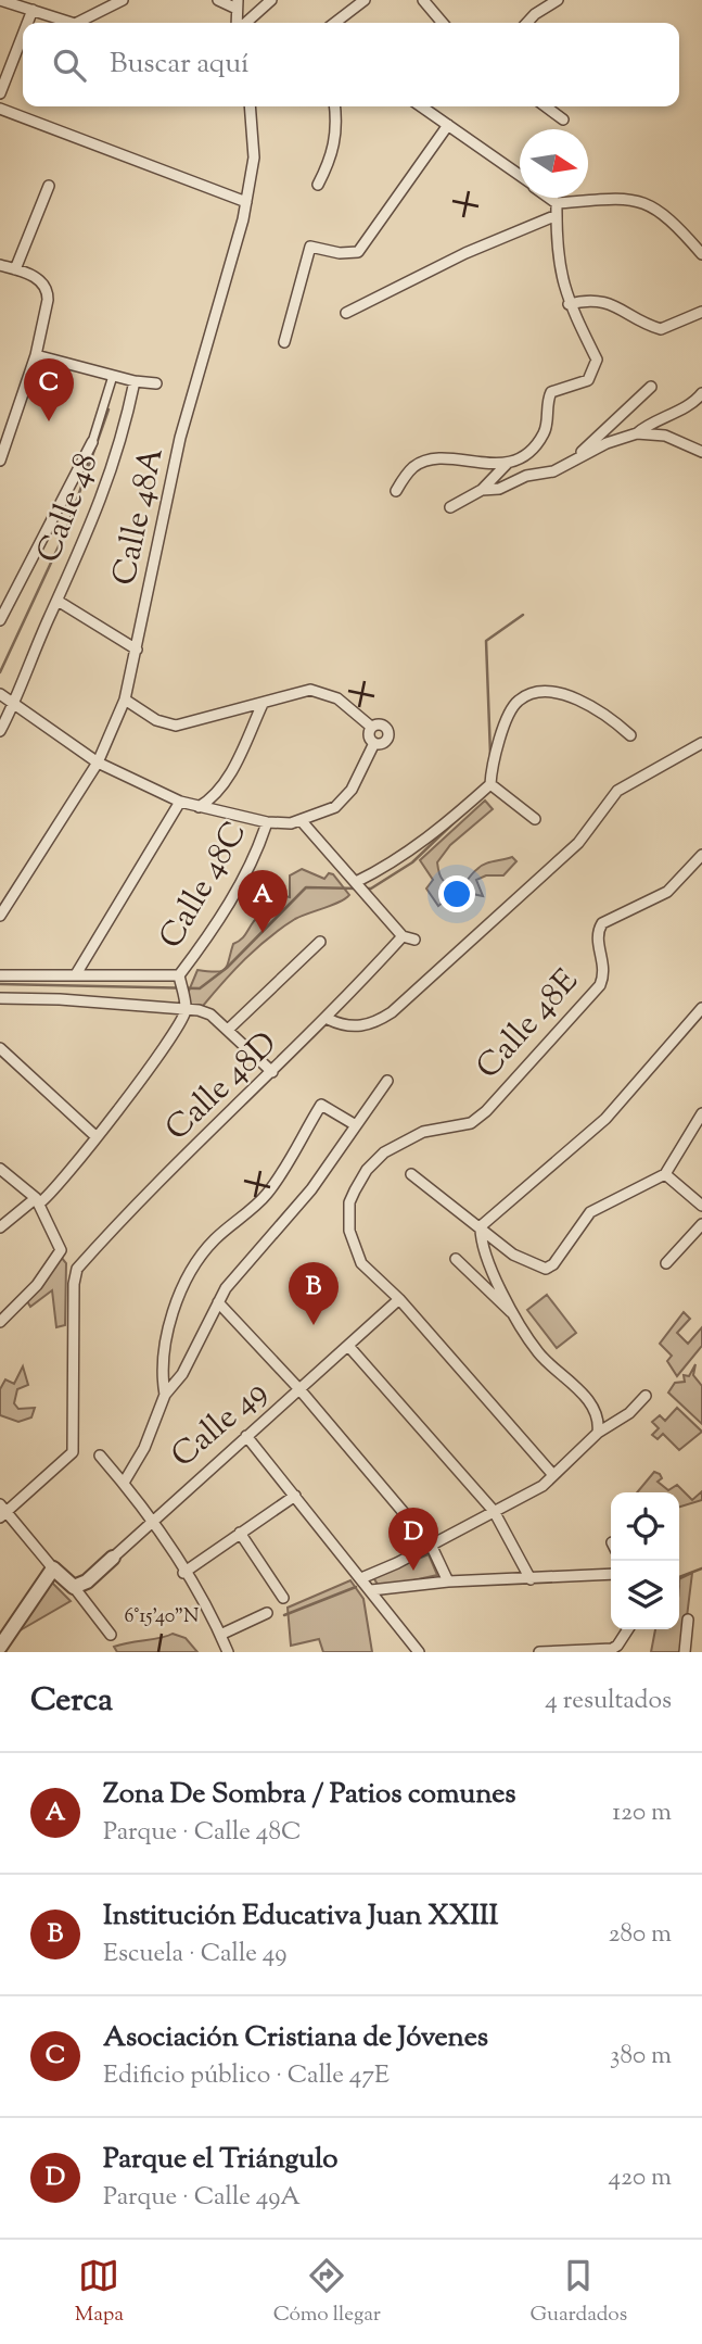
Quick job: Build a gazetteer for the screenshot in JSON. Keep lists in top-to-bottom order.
{
  "streets": {
    "street": [
      "Calle 48",
      "Calle 48A",
      "Calle 48C",
      "Calle 48E",
      "Calle 48D",
      "Calle 49"
    ]
  },
  "crossings": [
    ["Calle 48E", "Calle 49"]
  ],
  "north": "right",
  "page": {
    "search": "Buscar aquí",
    "pins": [
      "C",
      "A",
      "B",
      "D"
    ],
    "heading": ["Cerca", "4 resultados"],
    "list": [
      {
        "mark": "A",
        "name": "Zona De Sombra / Patios comunes",
        "note": "Parque · Calle 48C",
        "value": "120 m"
      },
      {
        "mark": "B",
        "name": "Institución Educativa Juan XXIII",
        "note": "Escuela · Calle 49",
        "value": "280 m"
      },
      {
        "mark": "C",
        "name": "Asociación Cristiana de Jóvenes",
        "note": "Edificio público · Calle 47E",
        "value": "380 m"
      },
      {
        "mark": "D",
        "name": "Parque el Triángulo",
        "note": "Parque · Calle 49A",
        "value": "420 m"
      }
    ],
    "nav": ["Mapa", "Cómo llegar", "Guardados"]
  },
  "coordinates": ["6°15'40\"N"]
}
